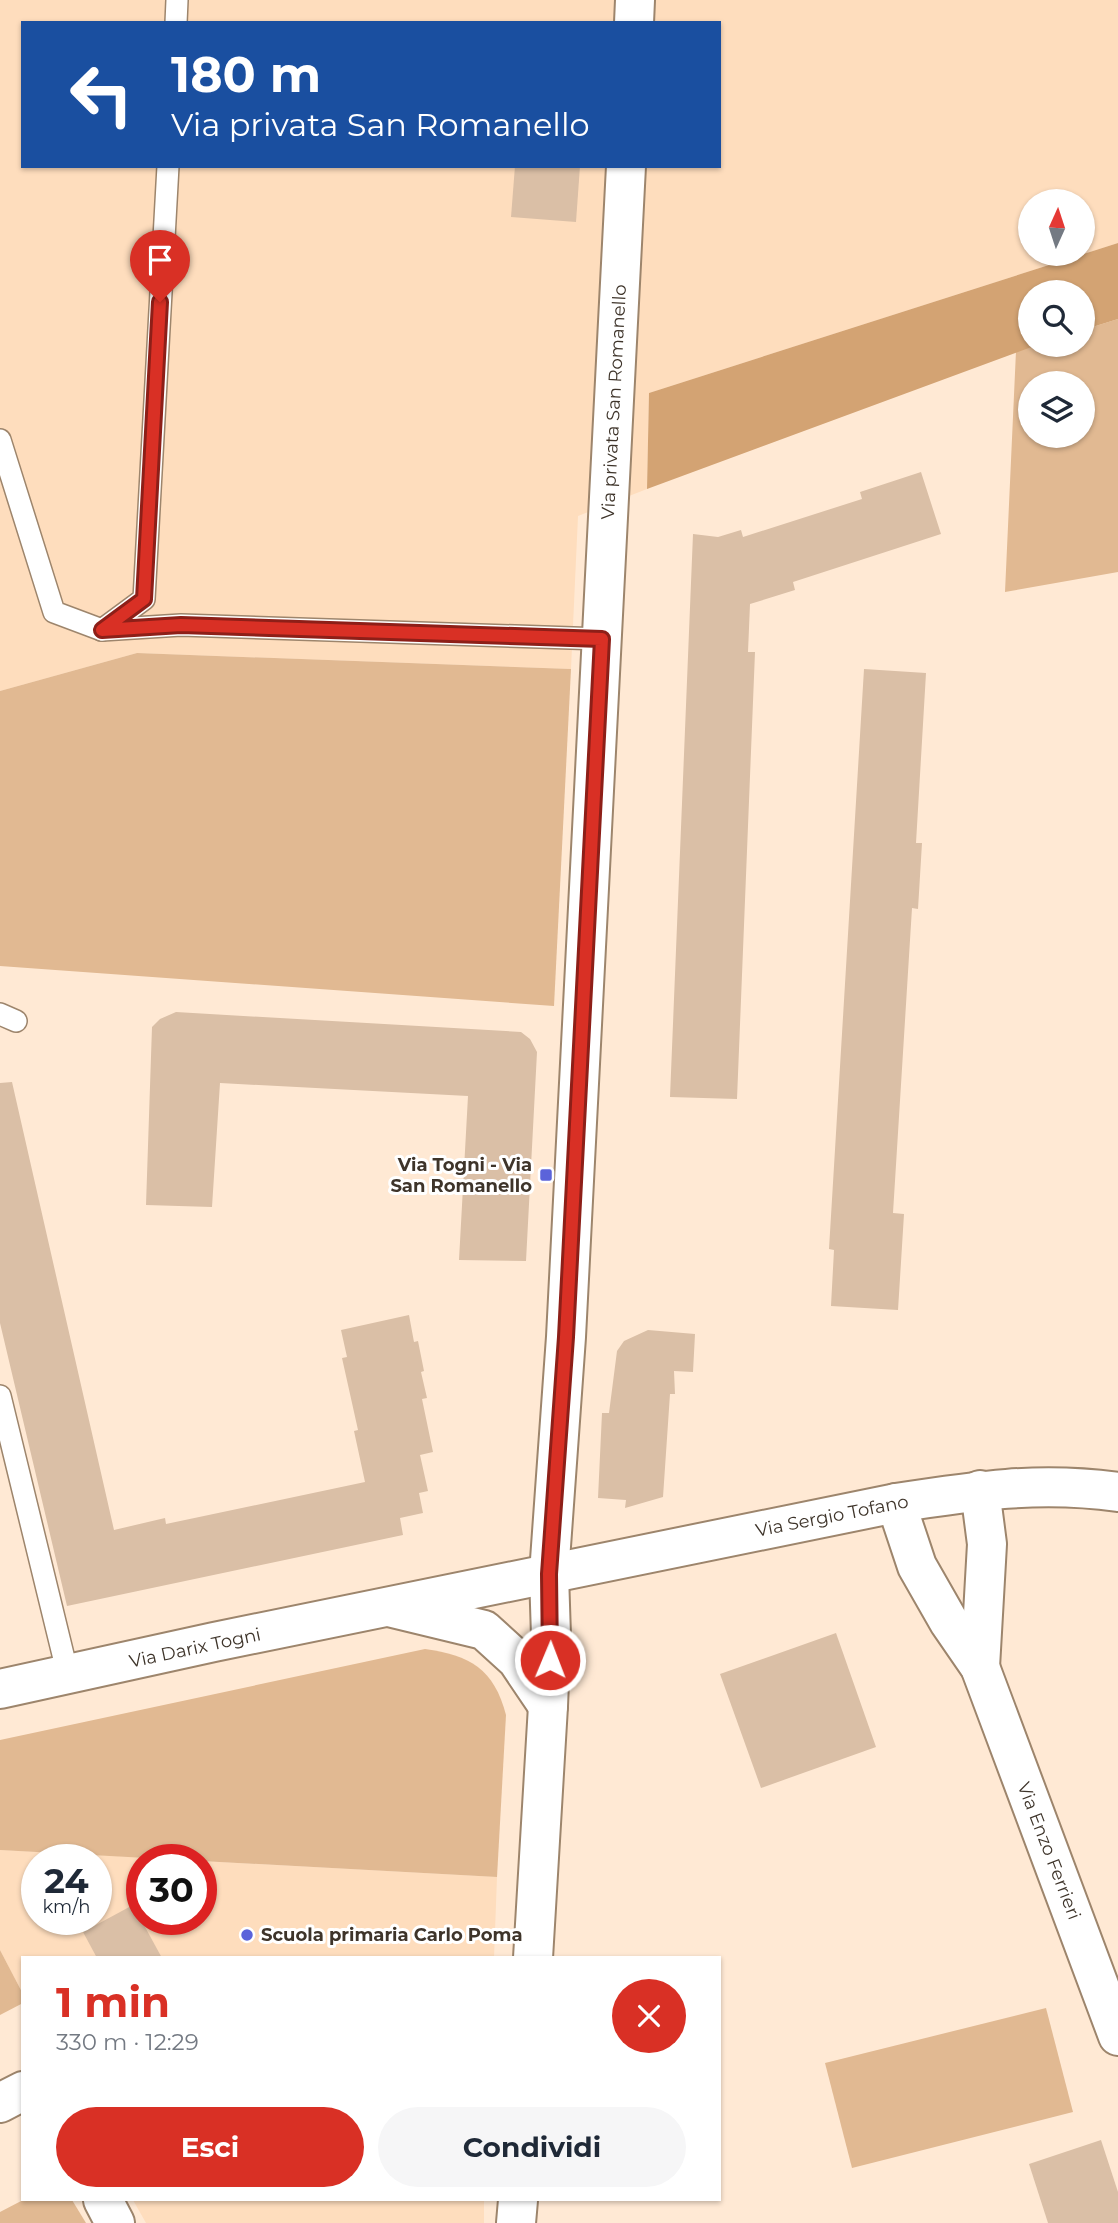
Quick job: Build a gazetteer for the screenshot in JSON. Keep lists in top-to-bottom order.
{
  "streets": {
    "street": [
      "Via privata San Romanello",
      "Via Sergio Tofano",
      "Via Darix Togni",
      "Via Enzo Ferrieri"
    ]
  },
  "crossings": [
    ["Via privata San Romanello", "Via Sergio Tofano"],
    ["Via privata San Romanello", "Via Darix Togni"],
    ["Via Sergio Tofano", "Via Darix Togni"],
    ["Via Sergio Tofano", "Via Enzo Ferrieri"]
  ],
  "places": {
    "transit": ["Via Togni - Via San Romanello"],
    "other": ["Scuola primaria Carlo Poma"]
  },
  "north": "top",
  "page": {
    "turn": ["180 m", "Via privata San Romanello"],
    "speed": "24 km/h",
    "limit": "30",
    "heading": ["1 min", "330 m · 12:29"],
    "buttons": ["Esci", "Condividi"]
  }
}
